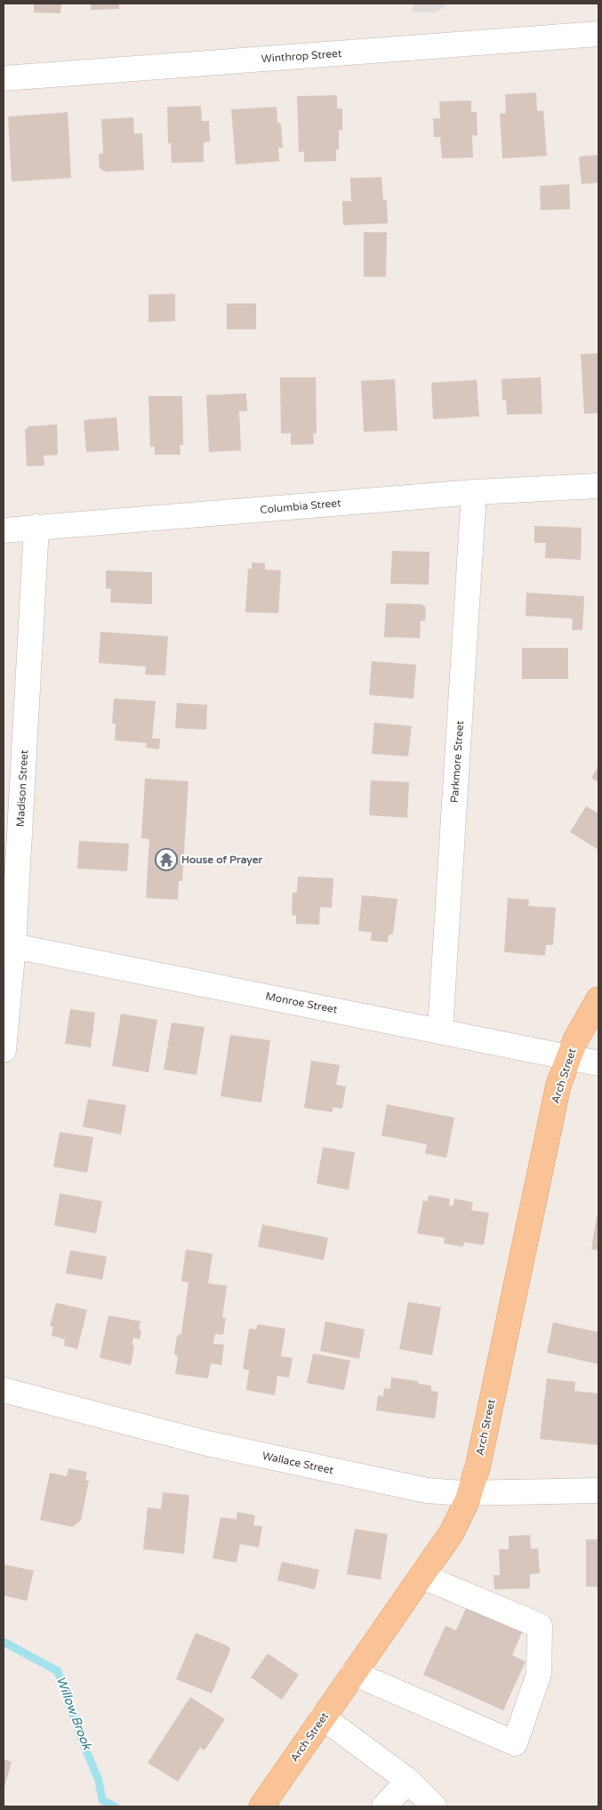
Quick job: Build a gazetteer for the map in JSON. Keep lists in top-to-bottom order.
{
  "streets": {
    "main road": ["Arch Street"],
    "street": [
      "Winthrop Street",
      "Columbia Street",
      "Parkmore Street",
      "Madison Street",
      "Monroe Street",
      "Wallace Street"
    ]
  },
  "crossings": [
    ["Columbia Street", "Parkmore Street"],
    ["Columbia Street", "Madison Street"],
    ["Parkmore Street", "Monroe Street"],
    ["Madison Street", "Monroe Street"],
    ["Monroe Street", "Arch Street"],
    ["Arch Street", "Wallace Street"]
  ],
  "water": ["Willow Brook"],
  "places": {
    "temple": ["House of Prayer"]
  }
}
